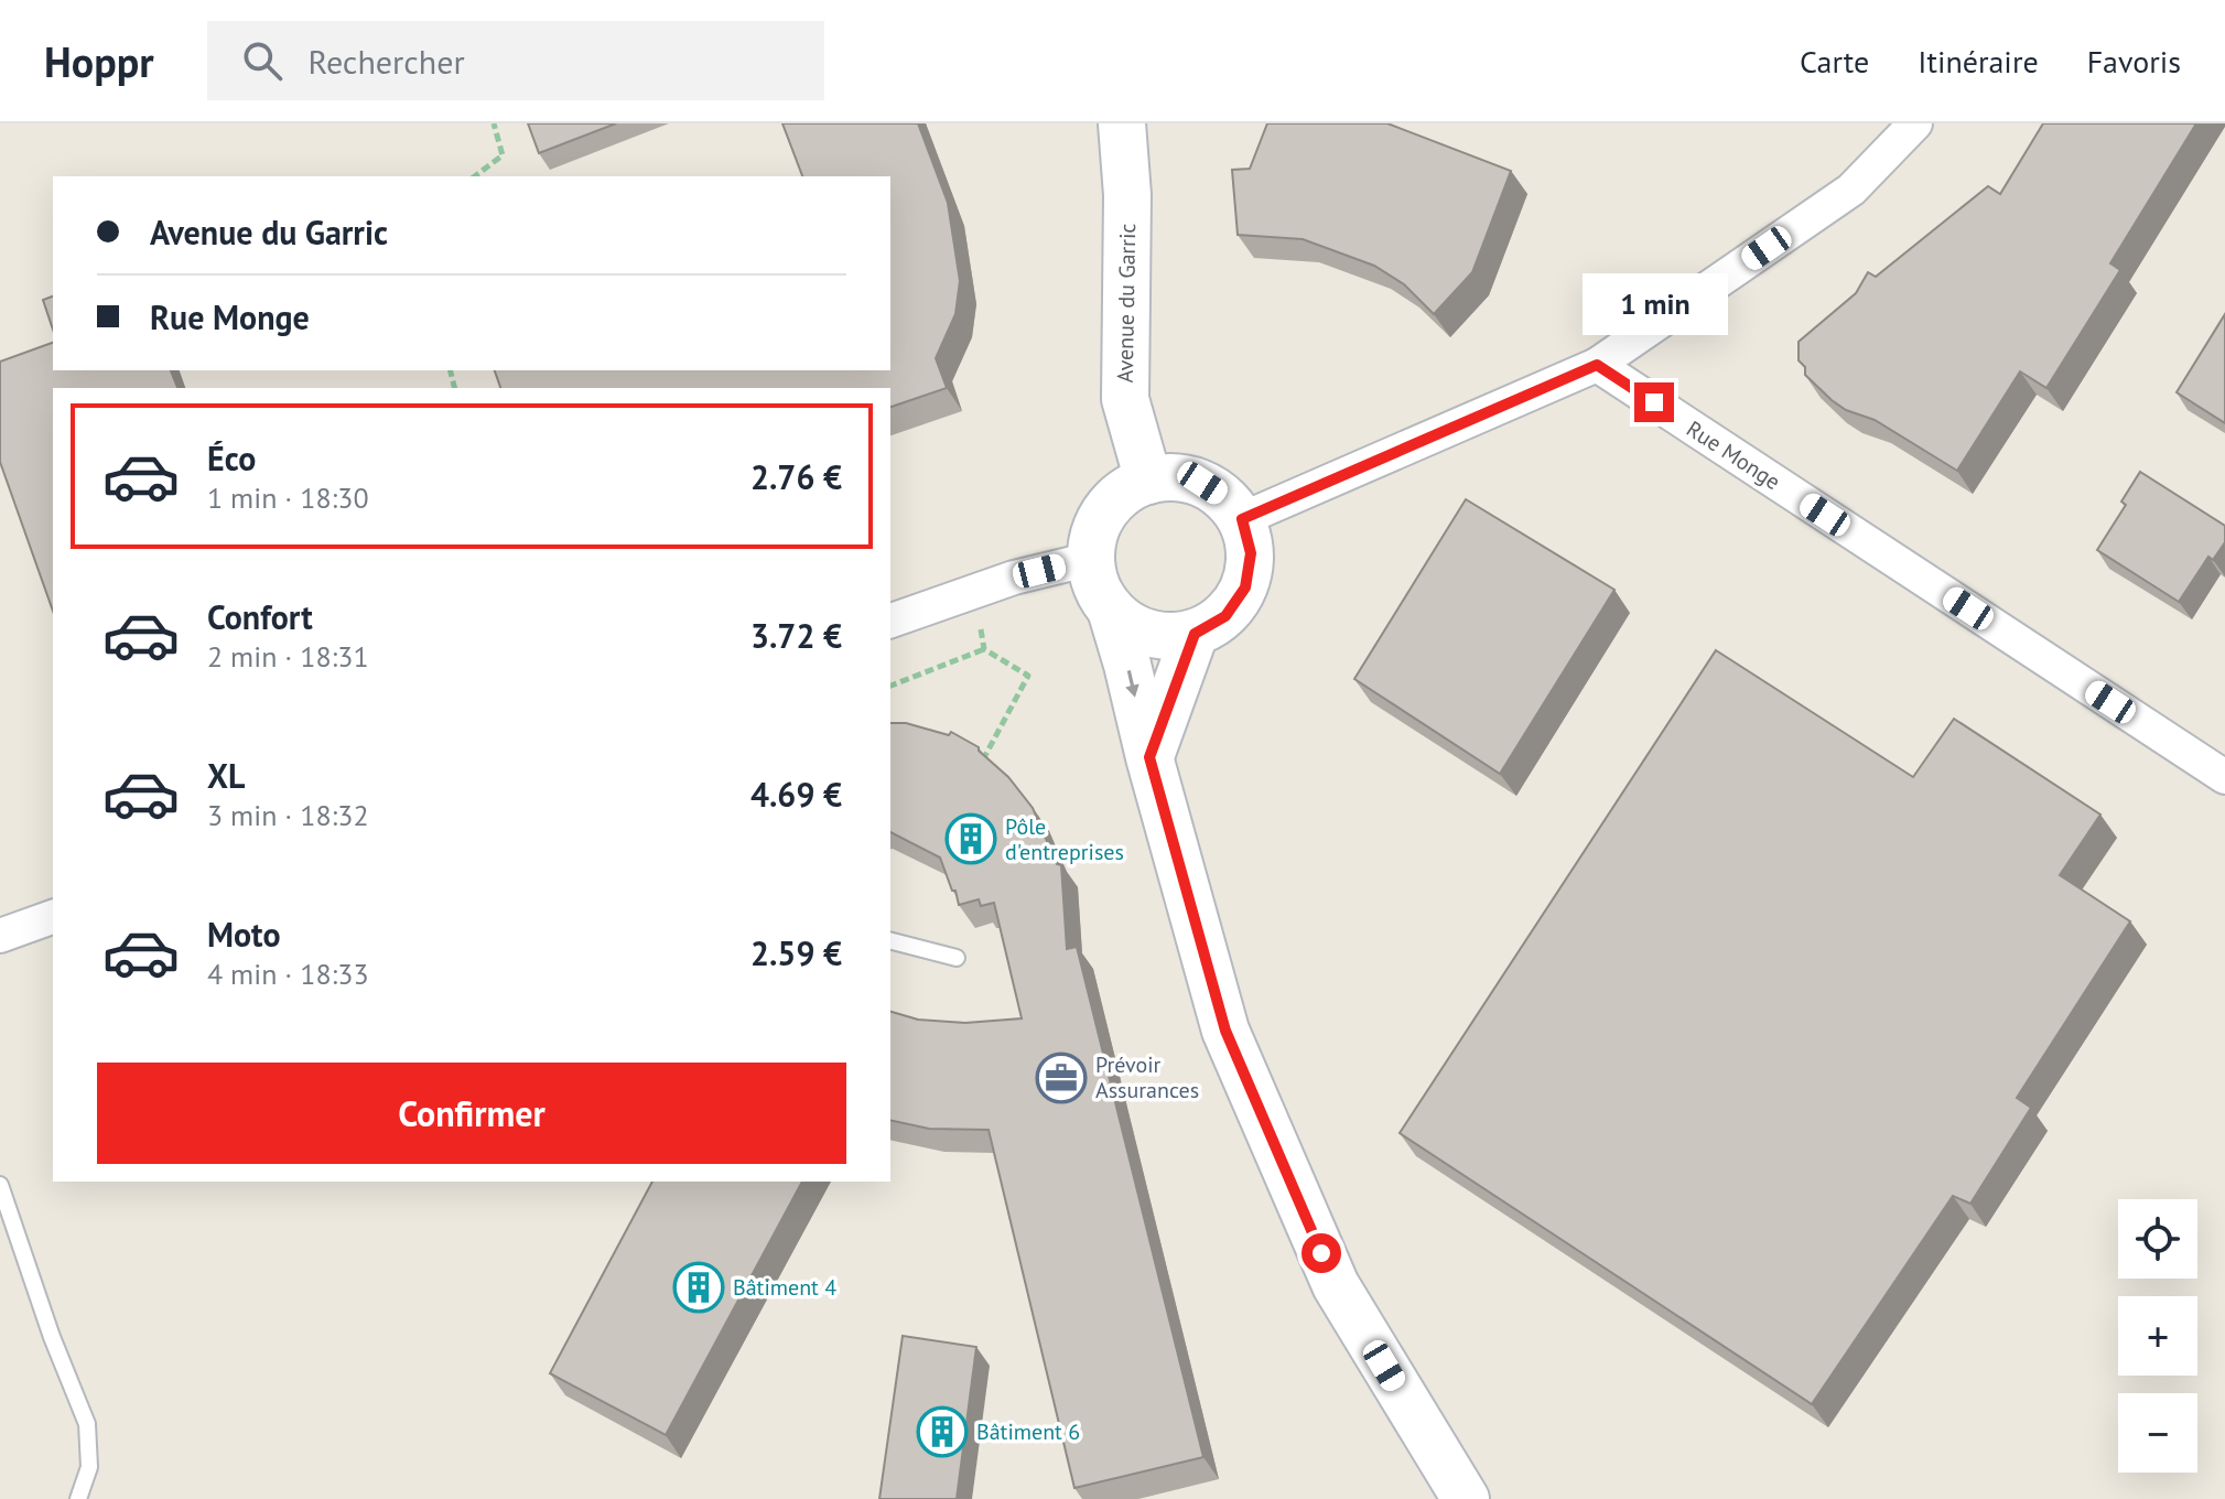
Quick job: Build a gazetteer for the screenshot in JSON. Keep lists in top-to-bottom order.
{
  "streets": {
    "street": ["Avenue du Garric", "Rue Monge"]
  },
  "places": {
    "building": ["Pôle d'entreprises", "Bâtiment 4", "Bâtiment 6"],
    "office": ["Prévoir Assurances"]
  },
  "page": {
    "header": "Hoppr",
    "search": "Rechercher",
    "nav": ["Carte", "Itinéraire", "Favoris"],
    "banner": ["Avenue du Garric", "Rue Monge"],
    "bubble": "1 min",
    "list": [
      {
        "name": "Éco",
        "note": "1 min · 18:30",
        "value": "2.76 €"
      },
      {
        "name": "Confort",
        "note": "2 min · 18:31",
        "value": "3.72 €"
      },
      {
        "name": "XL",
        "note": "3 min · 18:32",
        "value": "4.69 €"
      },
      {
        "name": "Moto",
        "note": "4 min · 18:33",
        "value": "2.59 €"
      }
    ],
    "buttons": "Confirmer",
    "map_buttons": ["+", "−"]
  }
}
